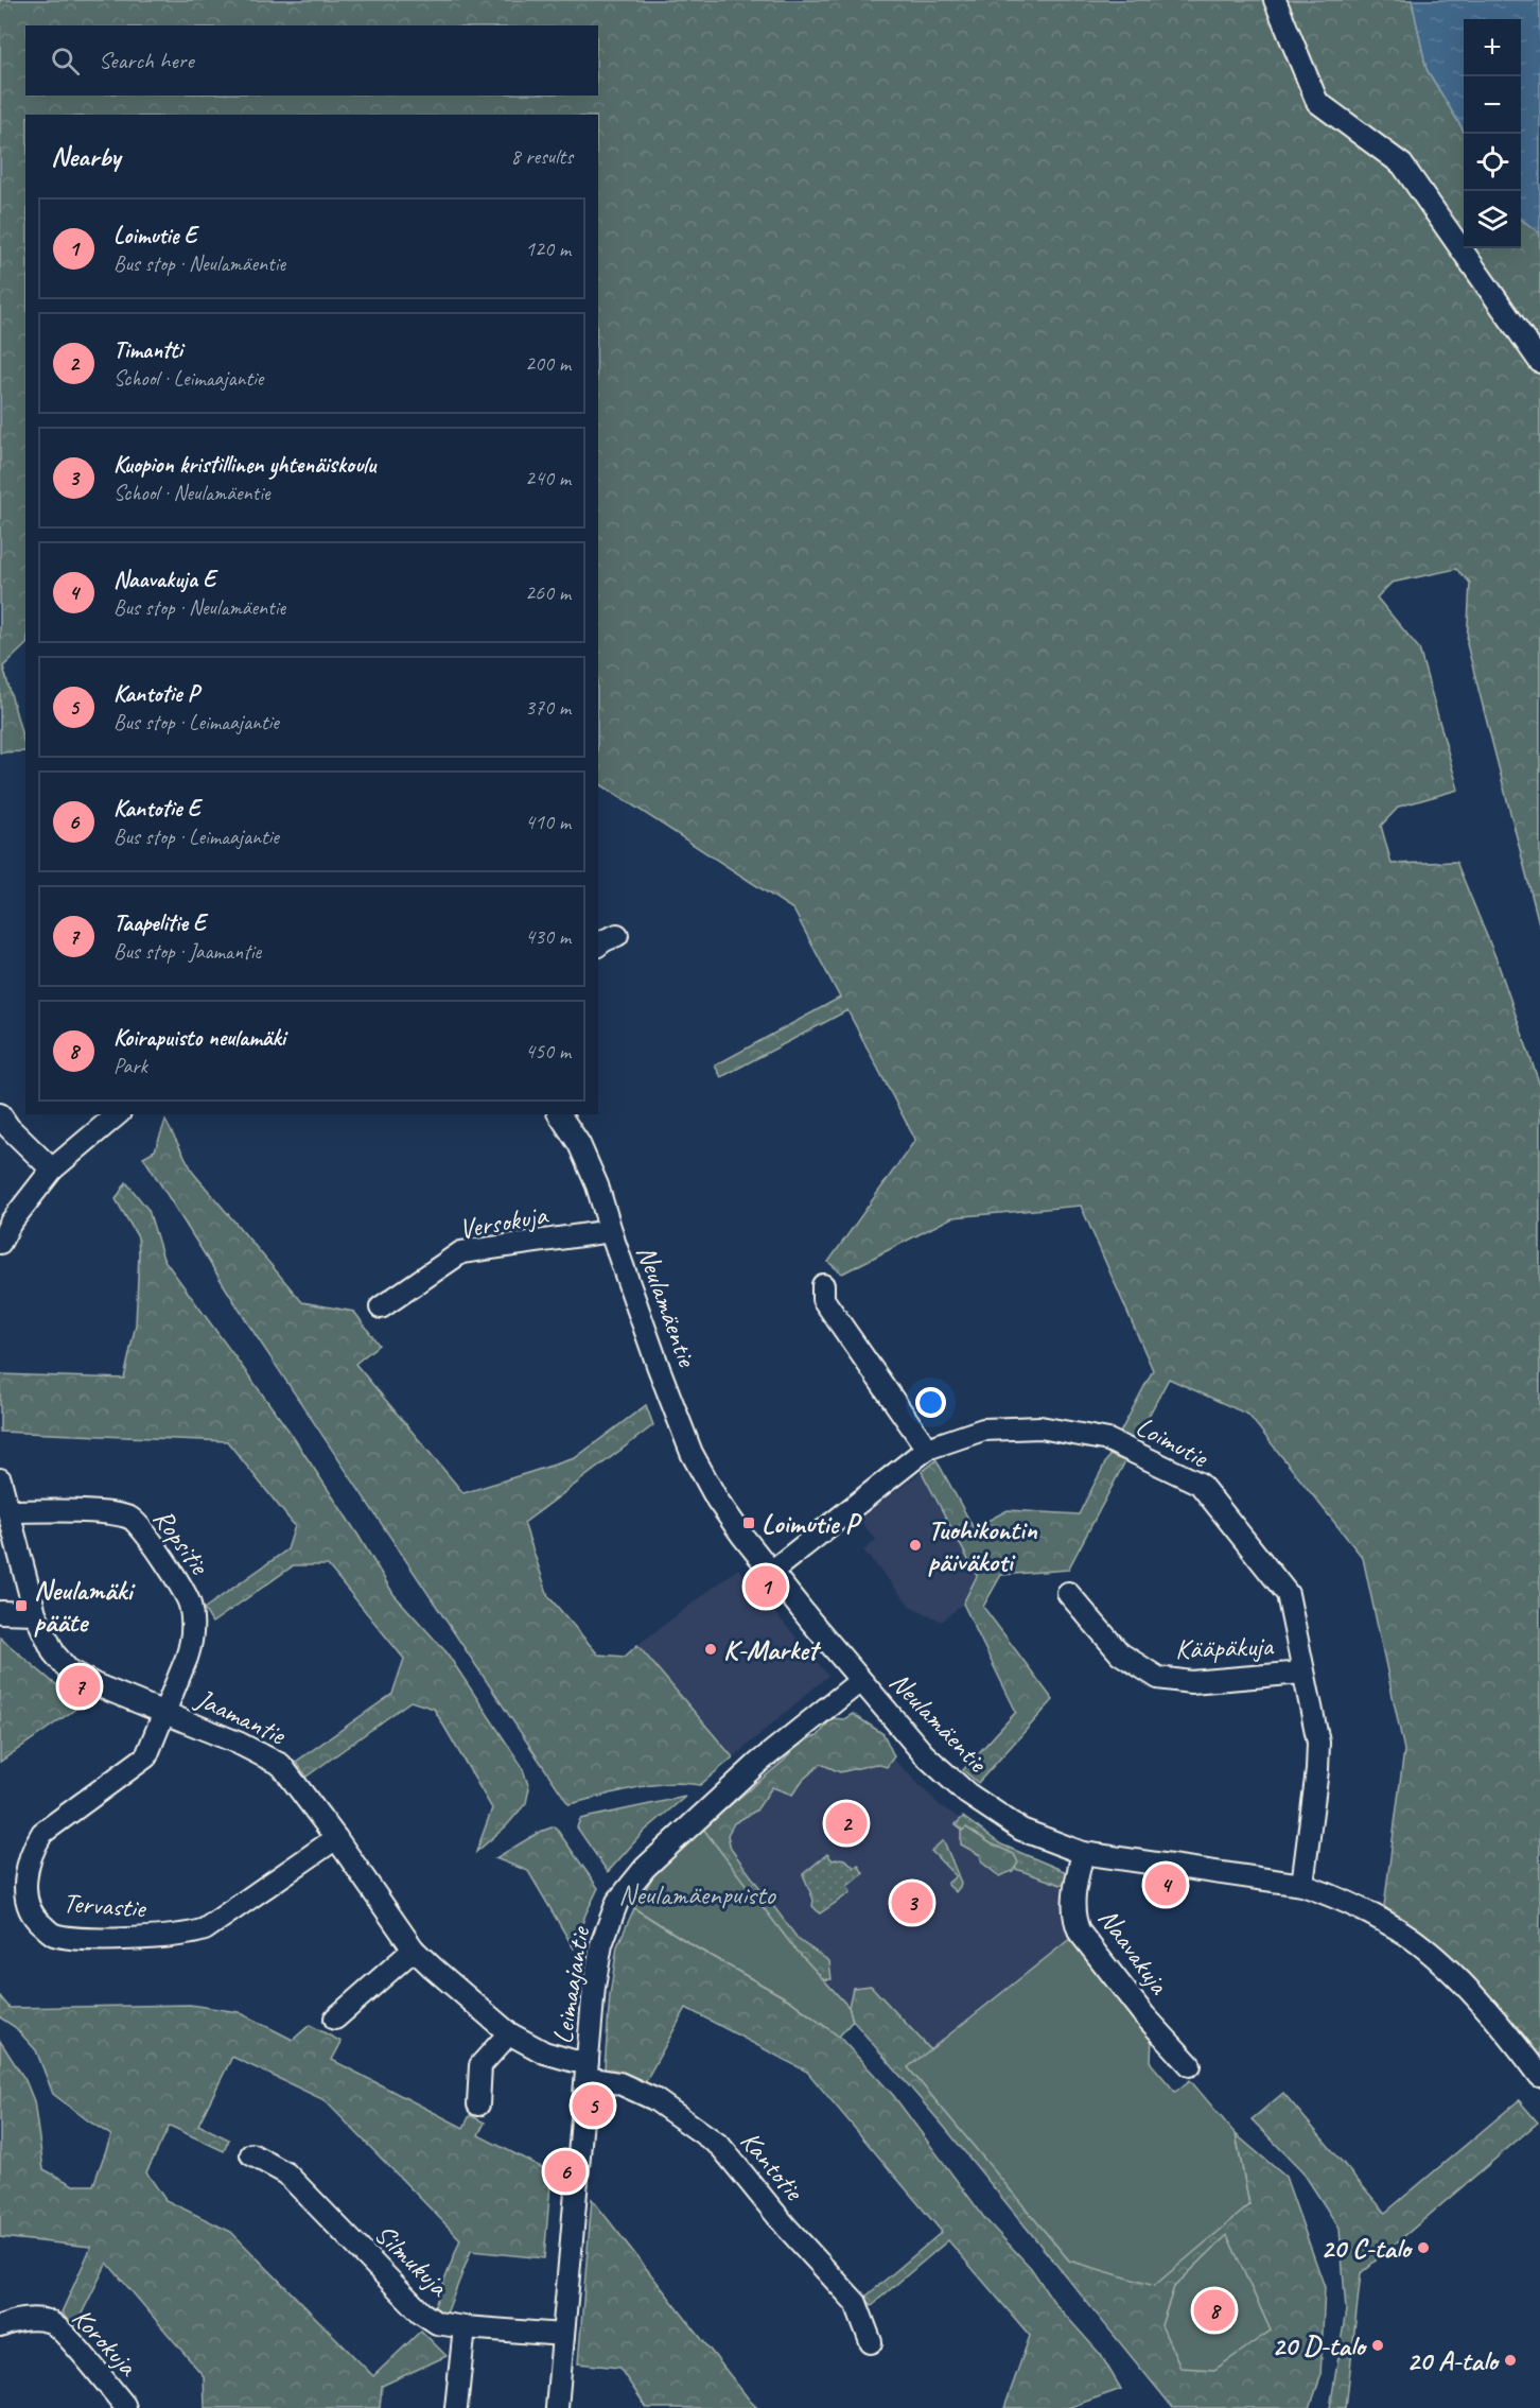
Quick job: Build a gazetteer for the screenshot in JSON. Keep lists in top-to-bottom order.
{
  "streets": {
    "street": [
      "Versokuja",
      "Neulamäentie",
      "Loimutie",
      "Ropsitie",
      "Kääpäkuja",
      "Jaamantie",
      "Tervastie",
      "Naavakuja",
      "Leimaajantie",
      "Kantotie",
      "Silmukuja",
      "Korokuja"
    ]
  },
  "crossings": [
    ["Versokuja", "Neulamäentie"],
    ["Neulamäentie", "Loimutie"],
    ["Neulamäentie", "Naavakuja"],
    ["Neulamäentie", "Leimaajantie"],
    ["Loimutie", "Kääpäkuja"],
    ["Ropsitie", "Jaamantie"],
    ["Ropsitie", "Tervastie"],
    ["Jaamantie", "Tervastie"],
    ["Jaamantie", "Leimaajantie"],
    ["Jaamantie", "Kantotie"],
    ["Leimaajantie", "Kantotie"],
    ["Leimaajantie", "Silmukuja"]
  ],
  "parks": ["Neulamäenpuisto"],
  "places": {
    "transit": ["Loimutie P", "Neulamäki pääte"],
    "other": [
      "Tuohikontin päiväkoti",
      "K-Market",
      "20 C-talo",
      "20 D-talo",
      "20 A-talo"
    ]
  },
  "page": {
    "map_buttons": ["+", "−"],
    "search": "Search here",
    "heading": ["Nearby", "8 results"],
    "list": [
      {
        "mark": "1",
        "name": "Loimutie E",
        "note": "Bus stop · Neulamäentie",
        "value": "120 m"
      },
      {
        "mark": "2",
        "name": "Timantti",
        "note": "School · Leimaajantie",
        "value": "200 m"
      },
      {
        "mark": "3",
        "name": "Kuopion kristillinen yhtenäiskoulu",
        "note": "School · Neulamäentie",
        "value": "240 m"
      },
      {
        "mark": "4",
        "name": "Naavakuja E",
        "note": "Bus stop · Neulamäentie",
        "value": "260 m"
      },
      {
        "mark": "5",
        "name": "Kantotie P",
        "note": "Bus stop · Leimaajantie",
        "value": "370 m"
      },
      {
        "mark": "6",
        "name": "Kantotie E",
        "note": "Bus stop · Leimaajantie",
        "value": "410 m"
      },
      {
        "mark": "7",
        "name": "Taapelitie E",
        "note": "Bus stop · Jaamantie",
        "value": "430 m"
      },
      {
        "mark": "8",
        "name": "Koirapuisto neulamäki",
        "note": "Park",
        "value": "450 m"
      }
    ],
    "pins": [
      "1",
      "7",
      "2",
      "4",
      "3",
      "5",
      "6",
      "8"
    ]
  }
}
